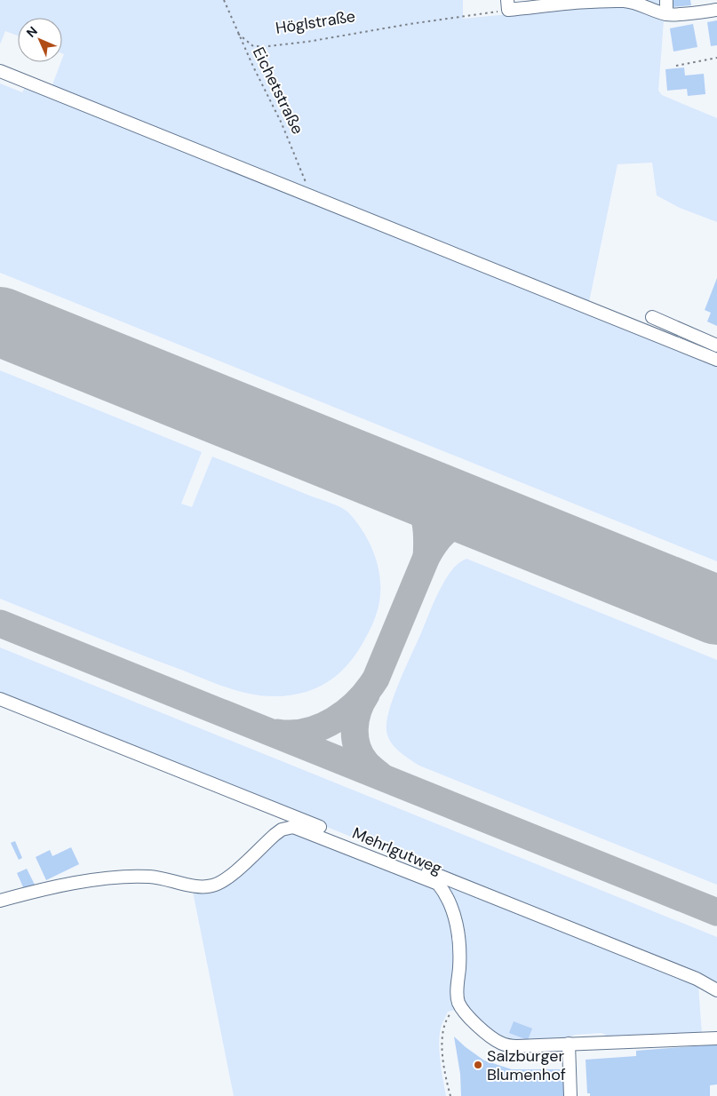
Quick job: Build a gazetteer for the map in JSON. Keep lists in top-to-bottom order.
{
  "streets": {
    "street": ["Mehrlgutweg"],
    "path": ["Höglstraße", "Eichetstraße"]
  },
  "crossings": [
    ["Höglstraße", "Eichetstraße"]
  ],
  "places": ["Salzburger Blumenhof"],
  "north": "top left"
}
